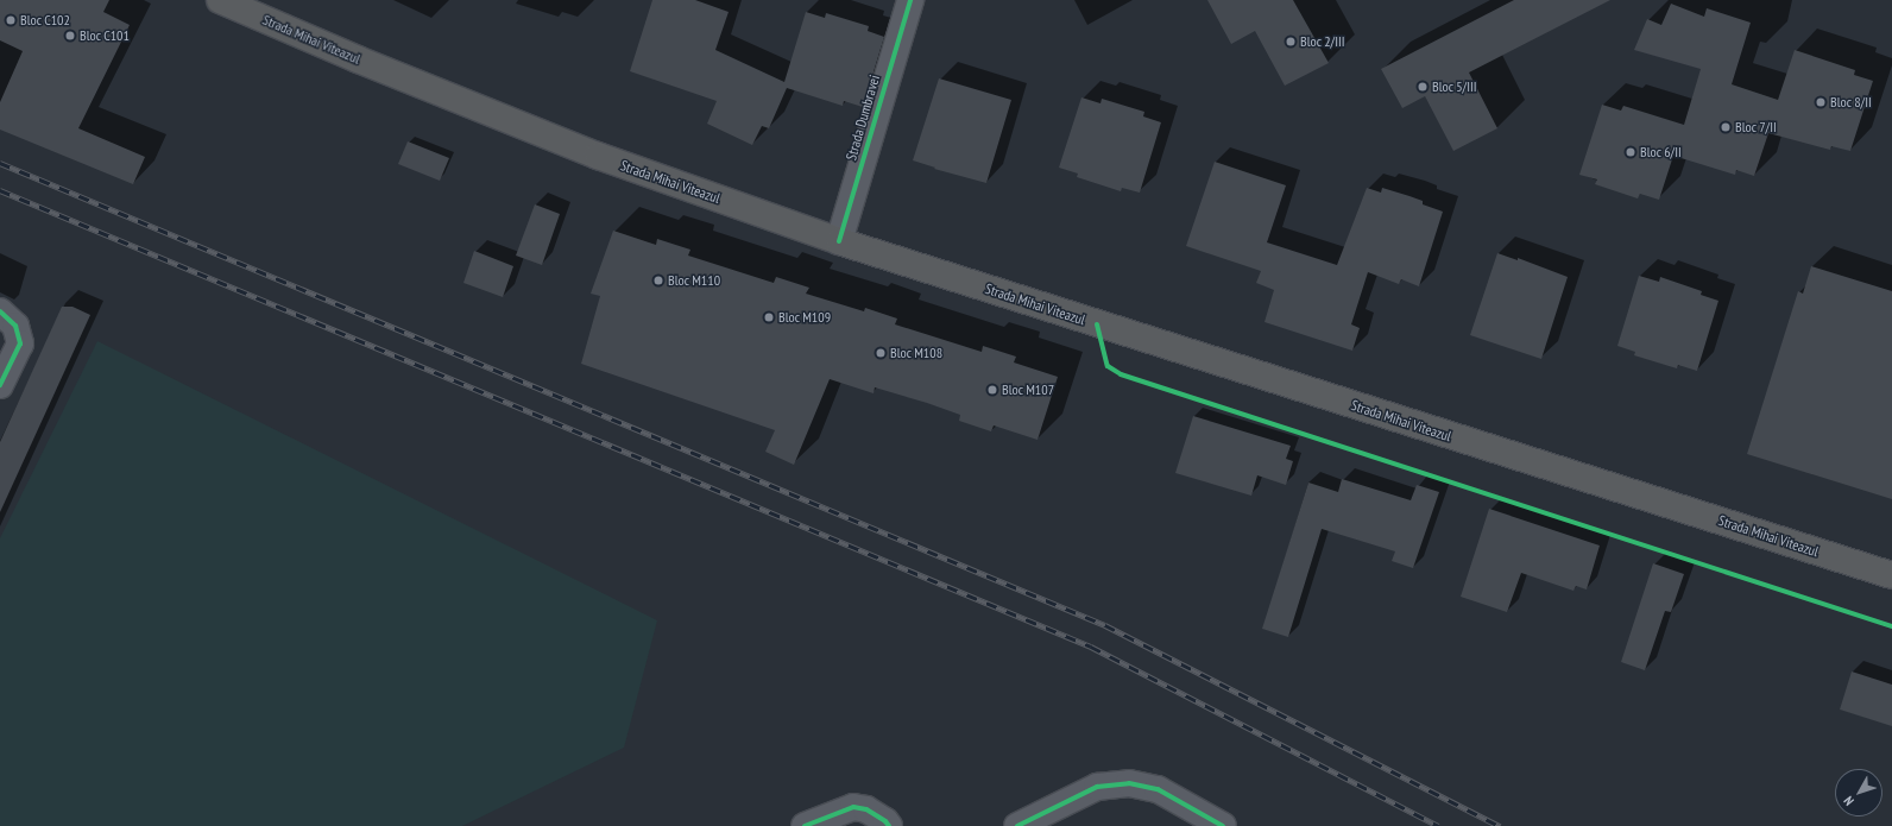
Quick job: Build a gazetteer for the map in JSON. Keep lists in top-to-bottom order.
{
  "streets": {
    "highway": ["Strada Mihai Viteazul"],
    "street": ["Strada Dumbravei"]
  },
  "crossings": [
    ["Strada Mihai Viteazul", "Strada Dumbravei"]
  ],
  "places": [
    "Bloc C102",
    "Bloc C101",
    "Bloc 2/III",
    "Bloc 5/III",
    "Bloc 8/II",
    "Bloc 7/II",
    "Bloc 6/II",
    "Bloc M110",
    "Bloc M109",
    "Bloc M108",
    "Bloc M107"
  ],
  "north": "bottom left"
}
